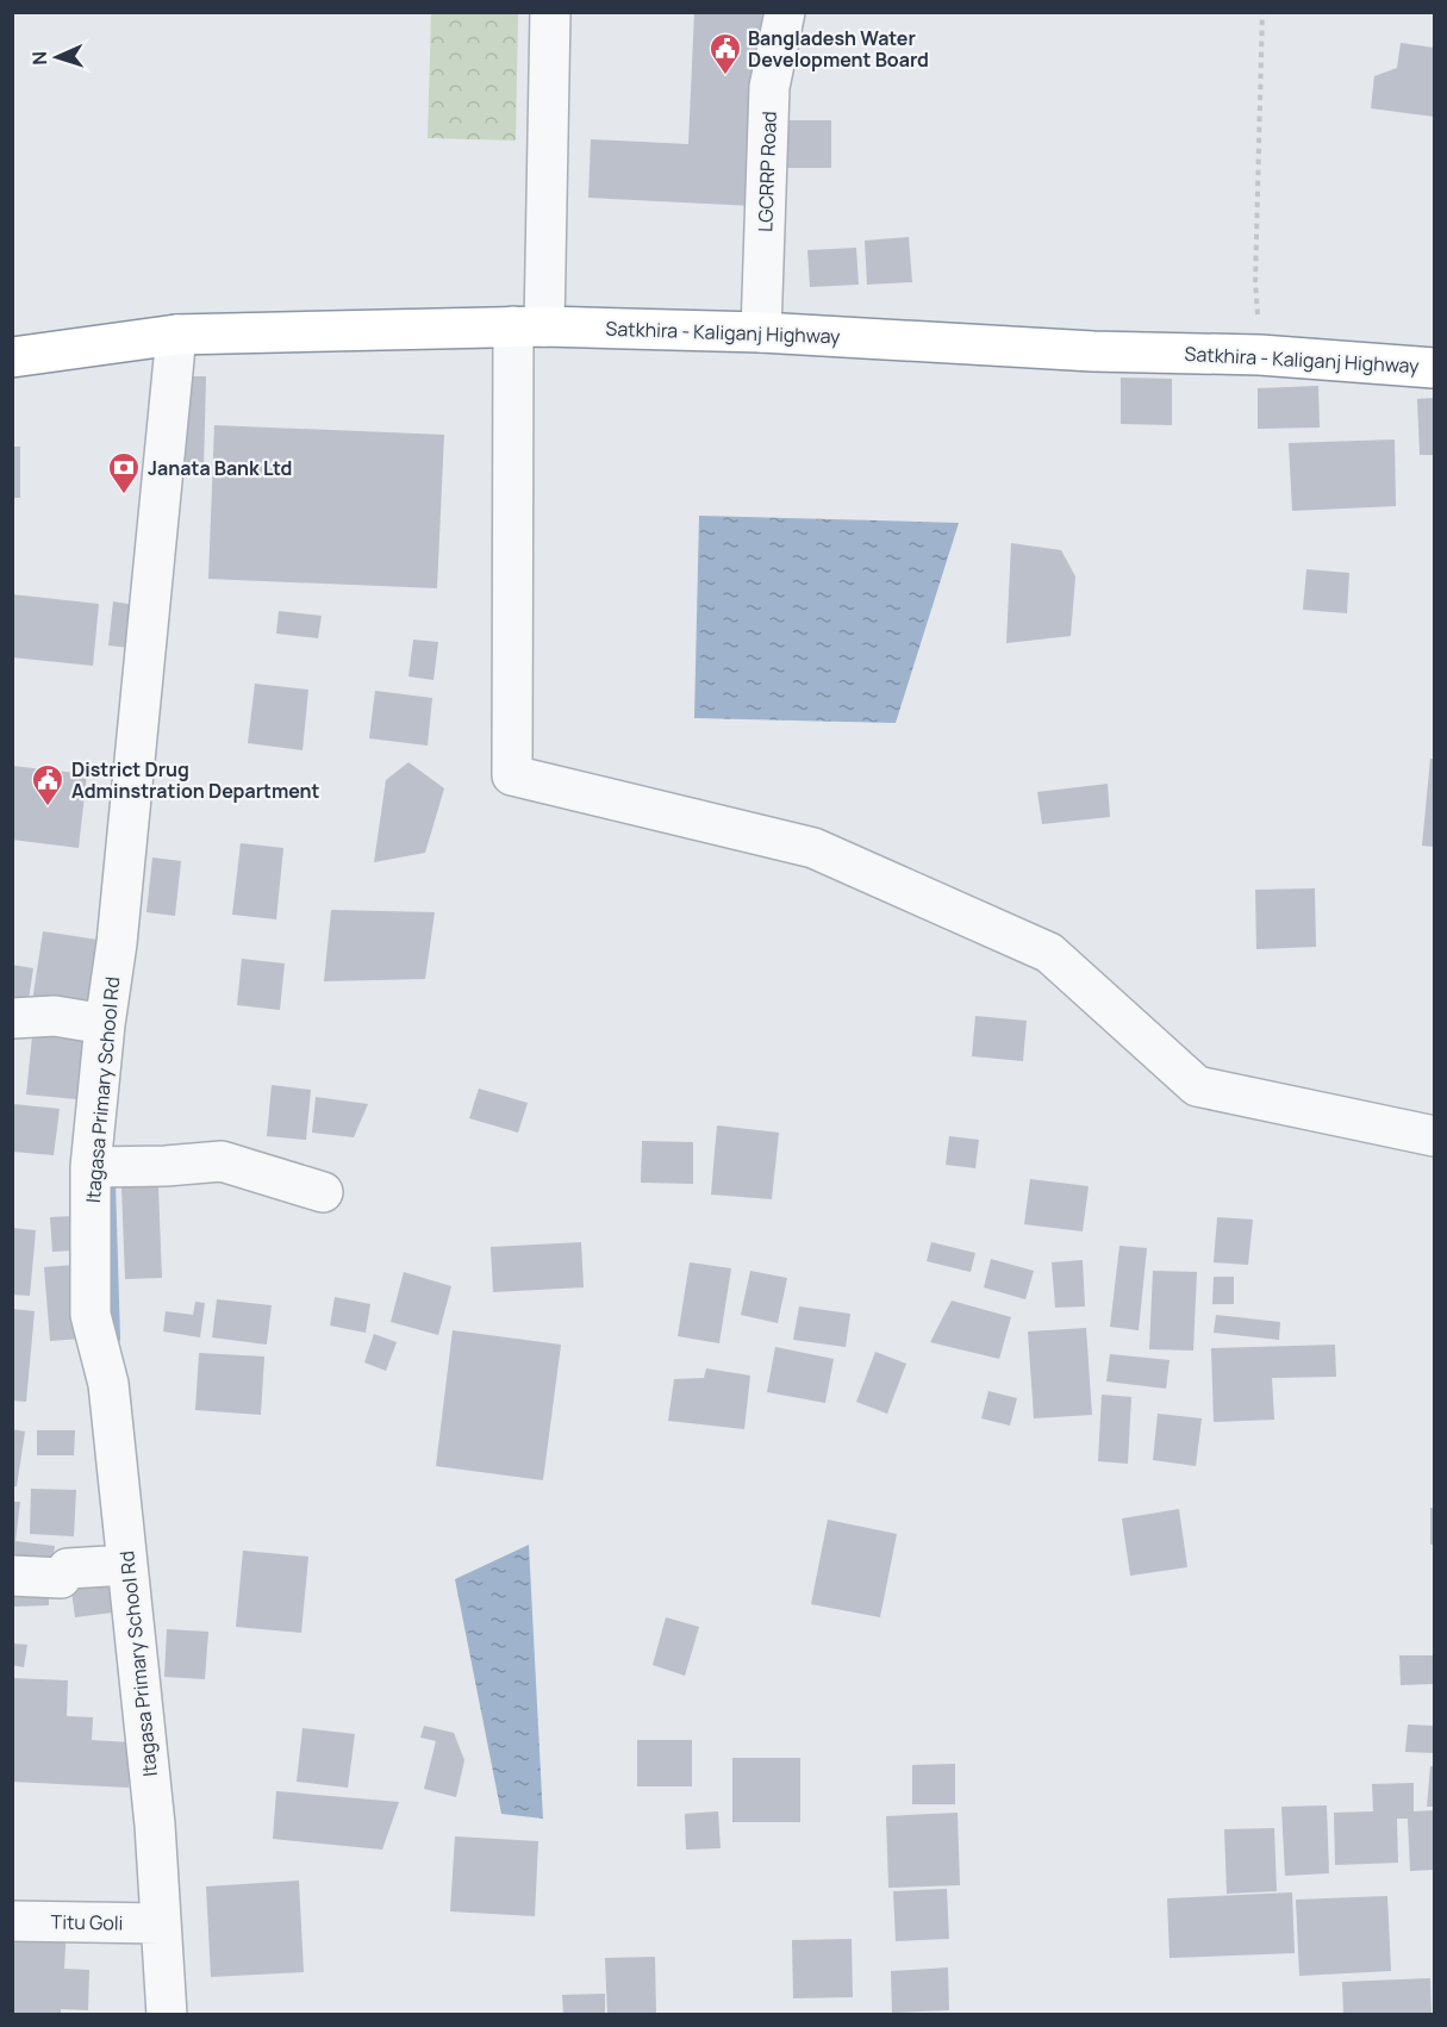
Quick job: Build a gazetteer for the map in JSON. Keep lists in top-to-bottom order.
{
  "streets": {
    "highway": ["Satkhira - Kaliganj Highway"],
    "street": ["LGCRRP Road", "Itagasa Primary School Rd", "Titu Goli"]
  },
  "crossings": [
    ["LGCRRP Road", "Satkhira - Kaliganj Highway"],
    ["Satkhira - Kaliganj Highway", "Itagasa Primary School Rd"],
    ["Itagasa Primary School Rd", "Titu Goli"]
  ],
  "places": {
    "public building": ["Bangladesh Water Development Board", "District Drug Adminstration Department"],
    "bank": ["Janata Bank Ltd"]
  },
  "north": "left"
}
